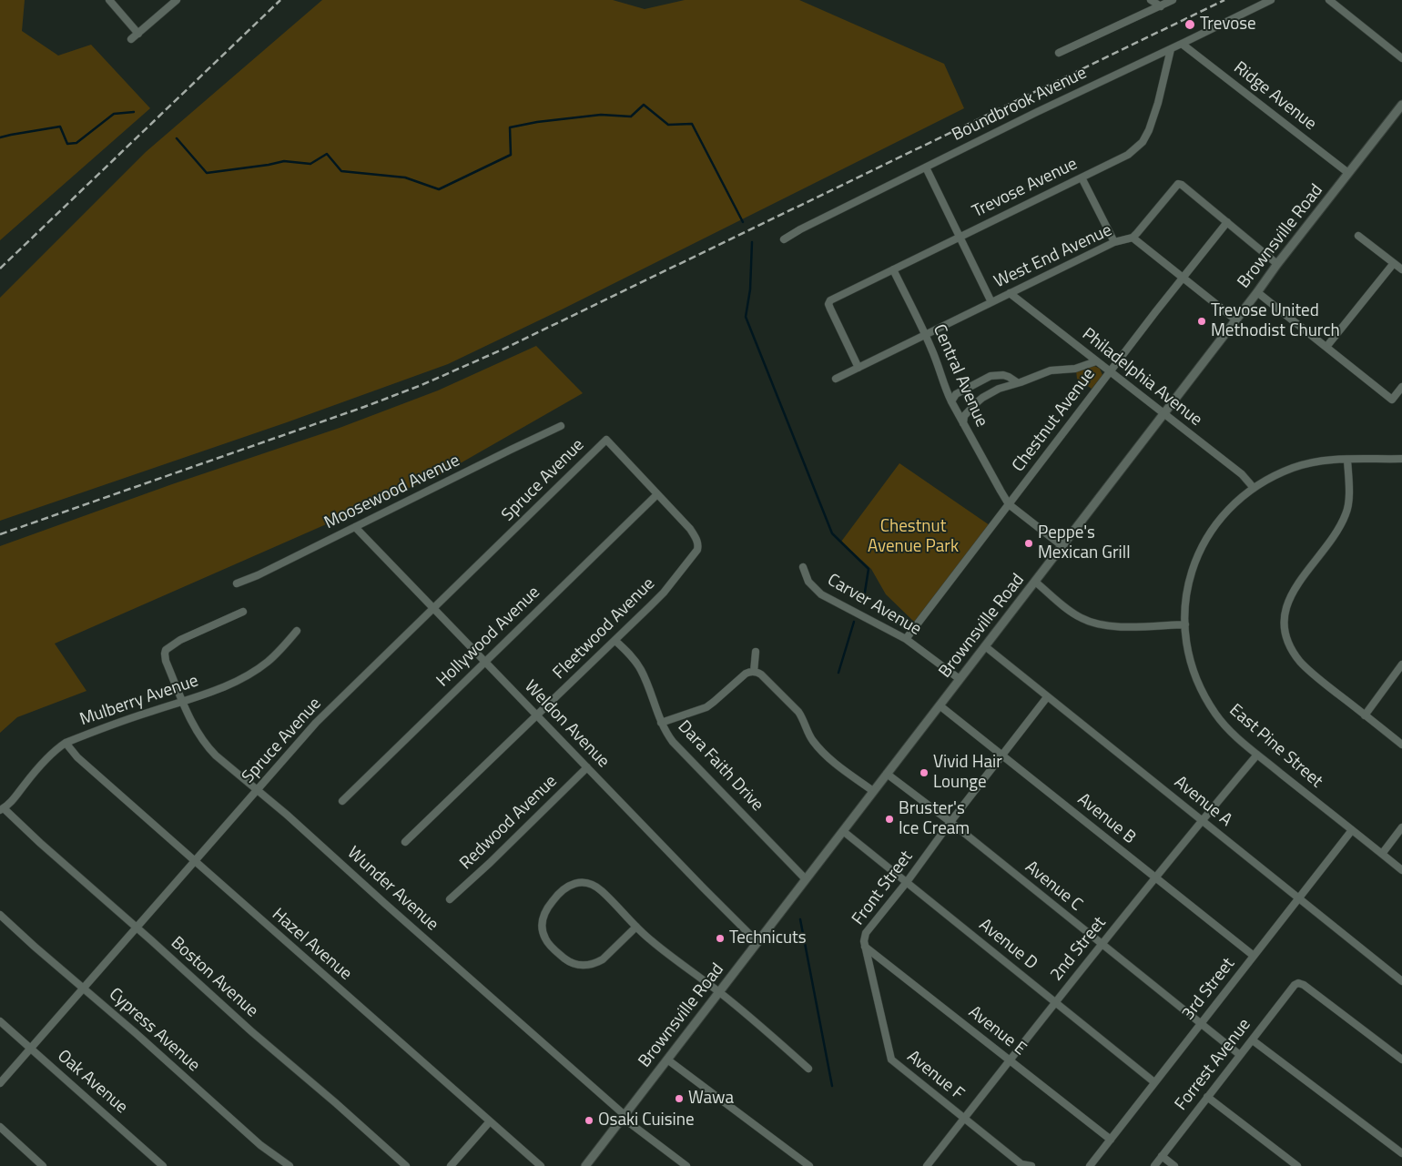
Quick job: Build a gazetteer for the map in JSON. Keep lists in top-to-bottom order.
{
  "streets": {
    "street": [
      "Ridge Avenue",
      "Boundbrook Avenue",
      "Trevose Avenue",
      "Brownsville Road",
      "West End Avenue",
      "Central Avenue",
      "Philadelphia Avenue",
      "Chestnut Avenue",
      "Spruce Avenue",
      "Moosewood Avenue",
      "Carver Avenue",
      "Fleetwood Avenue",
      "Hollywood Avenue",
      "Mulberry Avenue",
      "Weldon Avenue",
      "East Pine Street",
      "Dara Faith Drive",
      "Avenue A",
      "Avenue B",
      "Redwood Avenue",
      "Avenue C",
      "Front Street",
      "Wunder Avenue",
      "Hazel Avenue",
      "Avenue D",
      "2nd Street",
      "Boston Avenue",
      "3rd Street",
      "Cypress Avenue",
      "Avenue E",
      "Forrest Avenue",
      "Avenue F",
      "Oak Avenue"
    ]
  },
  "crossings": [
    ["Ridge Avenue", "Boundbrook Avenue"],
    ["Ridge Avenue", "Brownsville Road"],
    ["Boundbrook Avenue", "Trevose Avenue"],
    ["Trevose Avenue", "West End Avenue"],
    ["Trevose Avenue", "Central Avenue"],
    ["Brownsville Road", "Central Avenue"],
    ["Brownsville Road", "Philadelphia Avenue"],
    ["Brownsville Road", "Carver Avenue"],
    ["Brownsville Road", "Weldon Avenue"],
    ["Brownsville Road", "Dara Faith Drive"],
    ["Brownsville Road", "Avenue A"],
    ["Brownsville Road", "Avenue B"],
    ["Brownsville Road", "Avenue C"],
    ["Brownsville Road", "Wunder Avenue"],
    ["Brownsville Road", "Avenue D"],
    ["West End Avenue", "Central Avenue"],
    ["West End Avenue", "Philadelphia Avenue"],
    ["West End Avenue", "Chestnut Avenue"],
    ["Central Avenue", "Chestnut Avenue"],
    ["Philadelphia Avenue", "Chestnut Avenue"],
    ["Philadelphia Avenue", "East Pine Street"],
    ["Chestnut Avenue", "Carver Avenue"],
    ["Spruce Avenue", "Fleetwood Avenue"],
    ["Spruce Avenue", "Hollywood Avenue"],
    ["Spruce Avenue", "Weldon Avenue"],
    ["Spruce Avenue", "Wunder Avenue"],
    ["Spruce Avenue", "Hazel Avenue"],
    ["Spruce Avenue", "Boston Avenue"],
    ["Spruce Avenue", "Cypress Avenue"],
    ["Spruce Avenue", "Oak Avenue"],
    ["Moosewood Avenue", "Weldon Avenue"],
    ["Fleetwood Avenue", "Hollywood Avenue"],
    ["Fleetwood Avenue", "Weldon Avenue"],
    ["Fleetwood Avenue", "Dara Faith Drive"],
    ["Hollywood Avenue", "Weldon Avenue"],
    ["Mulberry Avenue", "Wunder Avenue"],
    ["Mulberry Avenue", "Hazel Avenue"],
    ["Mulberry Avenue", "Boston Avenue"],
    ["Weldon Avenue", "Redwood Avenue"],
    ["East Pine Street", "2nd Street"],
    ["East Pine Street", "3rd Street"],
    ["Avenue A", "Front Street"],
    ["Avenue A", "2nd Street"],
    ["Avenue A", "3rd Street"],
    ["Avenue B", "Front Street"],
    ["Avenue B", "2nd Street"],
    ["Avenue B", "3rd Street"],
    ["Avenue C", "Front Street"],
    ["Avenue C", "2nd Street"],
    ["Avenue C", "3rd Street"],
    ["Avenue C", "Forrest Avenue"],
    ["Front Street", "Avenue D"],
    ["Front Street", "Avenue E"],
    ["Front Street", "Avenue F"],
    ["Avenue D", "2nd Street"],
    ["Avenue D", "3rd Street"],
    ["2nd Street", "Avenue E"],
    ["2nd Street", "Avenue F"],
    ["3rd Street", "Avenue E"],
    ["Avenue E", "Avenue F"]
  ],
  "parks": ["Chestnut Avenue Park"],
  "places": [
    "Trevose",
    "Trevose United Methodist Church",
    "Peppe's Mexican Grill",
    "Vivid Hair Lounge",
    "Bruster's Ice Cream",
    "Technicuts",
    "Wawa",
    "Osaki Cuisine"
  ]
}
